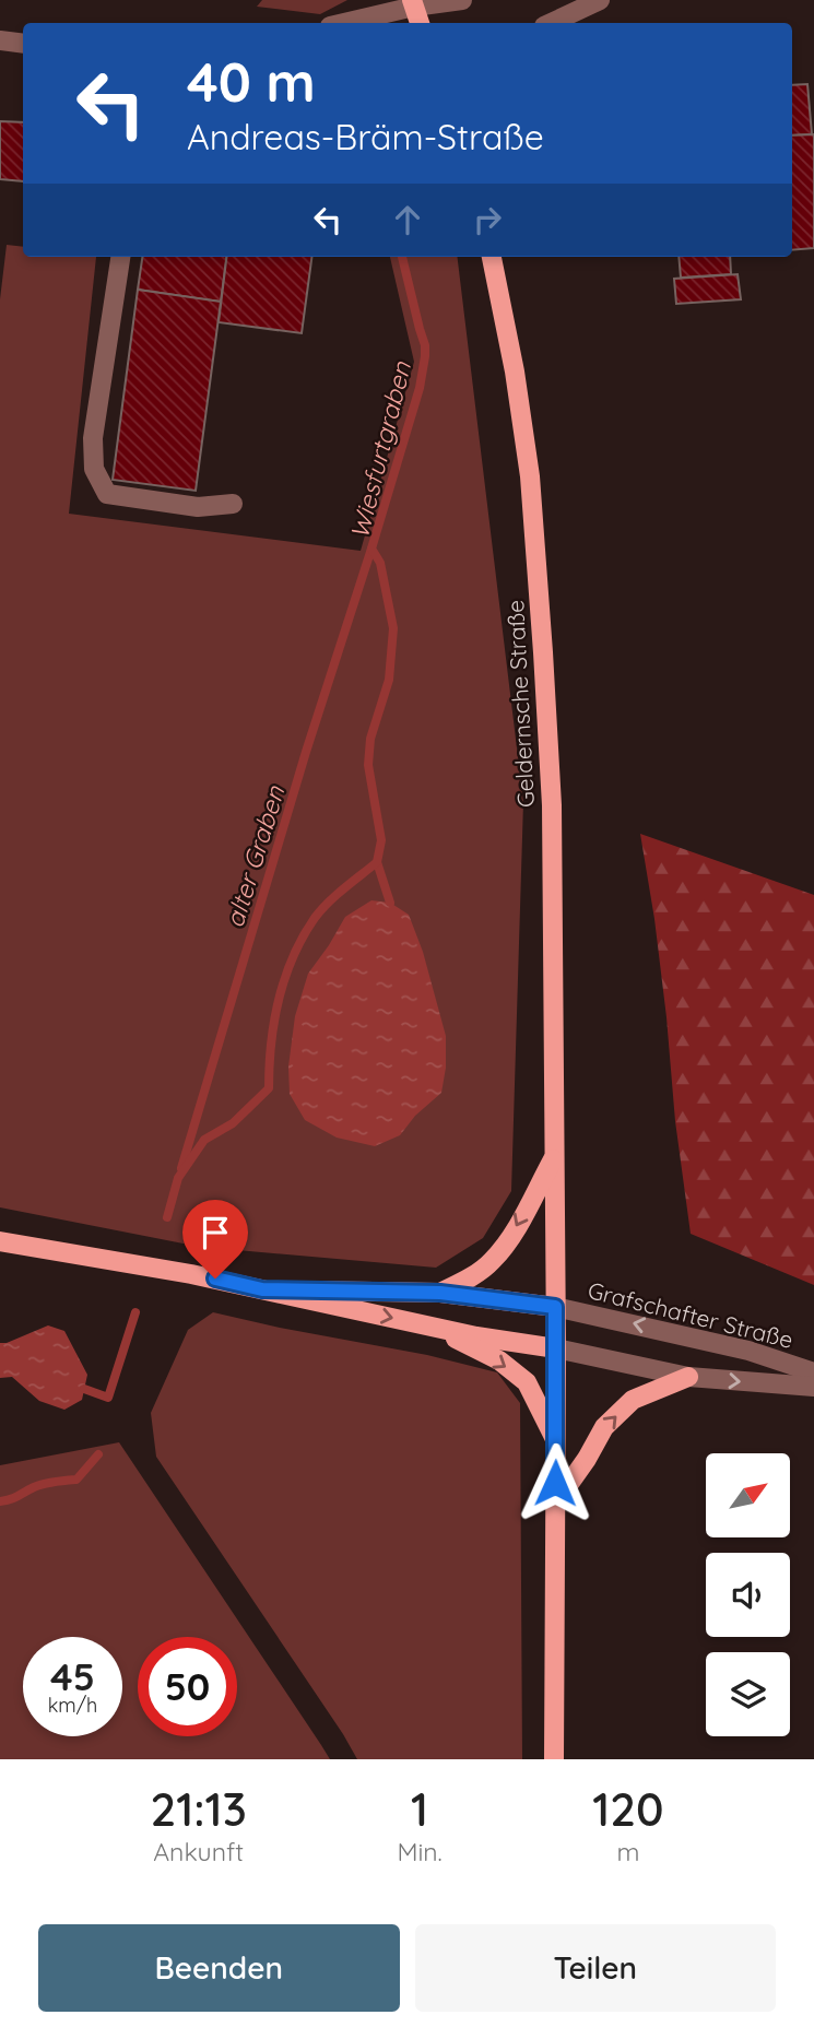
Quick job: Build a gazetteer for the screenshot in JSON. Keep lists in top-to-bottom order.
{
  "streets": {
    "main road": ["Geldernsche Straße"],
    "street": ["Grafschafter Straße"]
  },
  "crossings": [
    ["Geldernsche Straße", "Grafschafter Straße"]
  ],
  "water": ["Wiesfurtgraben", "alter Graben"],
  "north": "top right",
  "page": {
    "turn": ["40 m", "Andreas-Bräm-Straße"],
    "speed": "45 km/h",
    "limit": "50",
    "eta": [
      "21:13",
      "Ankunft",
      "1",
      "Min.",
      "120",
      "m"
    ],
    "buttons": ["Beenden", "Teilen"]
  }
}
